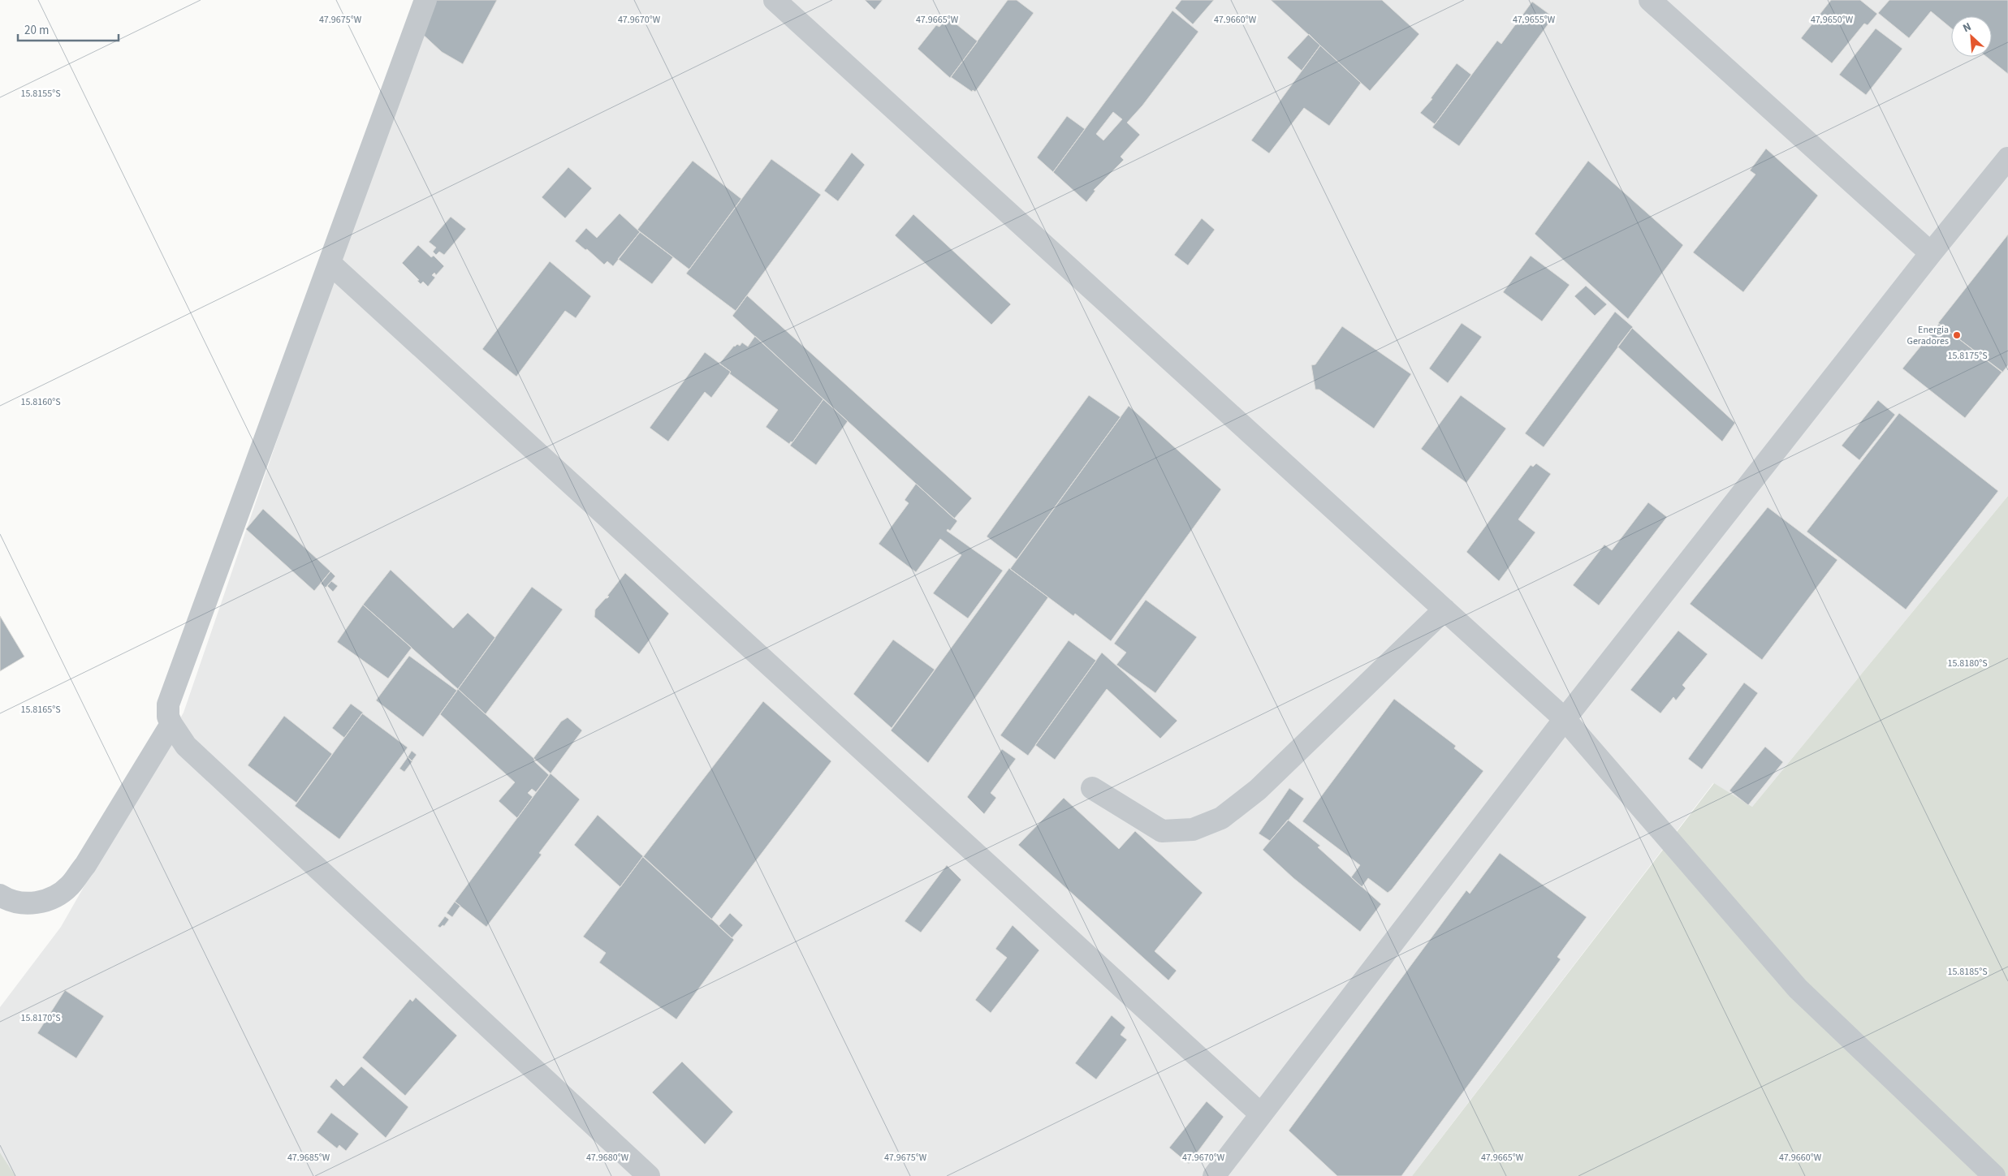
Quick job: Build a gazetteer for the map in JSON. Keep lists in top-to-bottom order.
{
  "places": ["Energia Geradores"],
  "scale_bar": "20 m",
  "north": "top left",
  "coordinates": [
    "47.9675°W",
    "47.9670°W",
    "47.9665°W",
    "47.9660°W",
    "47.9655°W",
    "47.9650°W",
    "15.8155°S",
    "15.8175°S",
    "15.8160°S",
    "15.8180°S",
    "15.8165°S",
    "15.8185°S",
    "15.8170°S",
    "47.9685°W",
    "47.9680°W"
  ]
}
